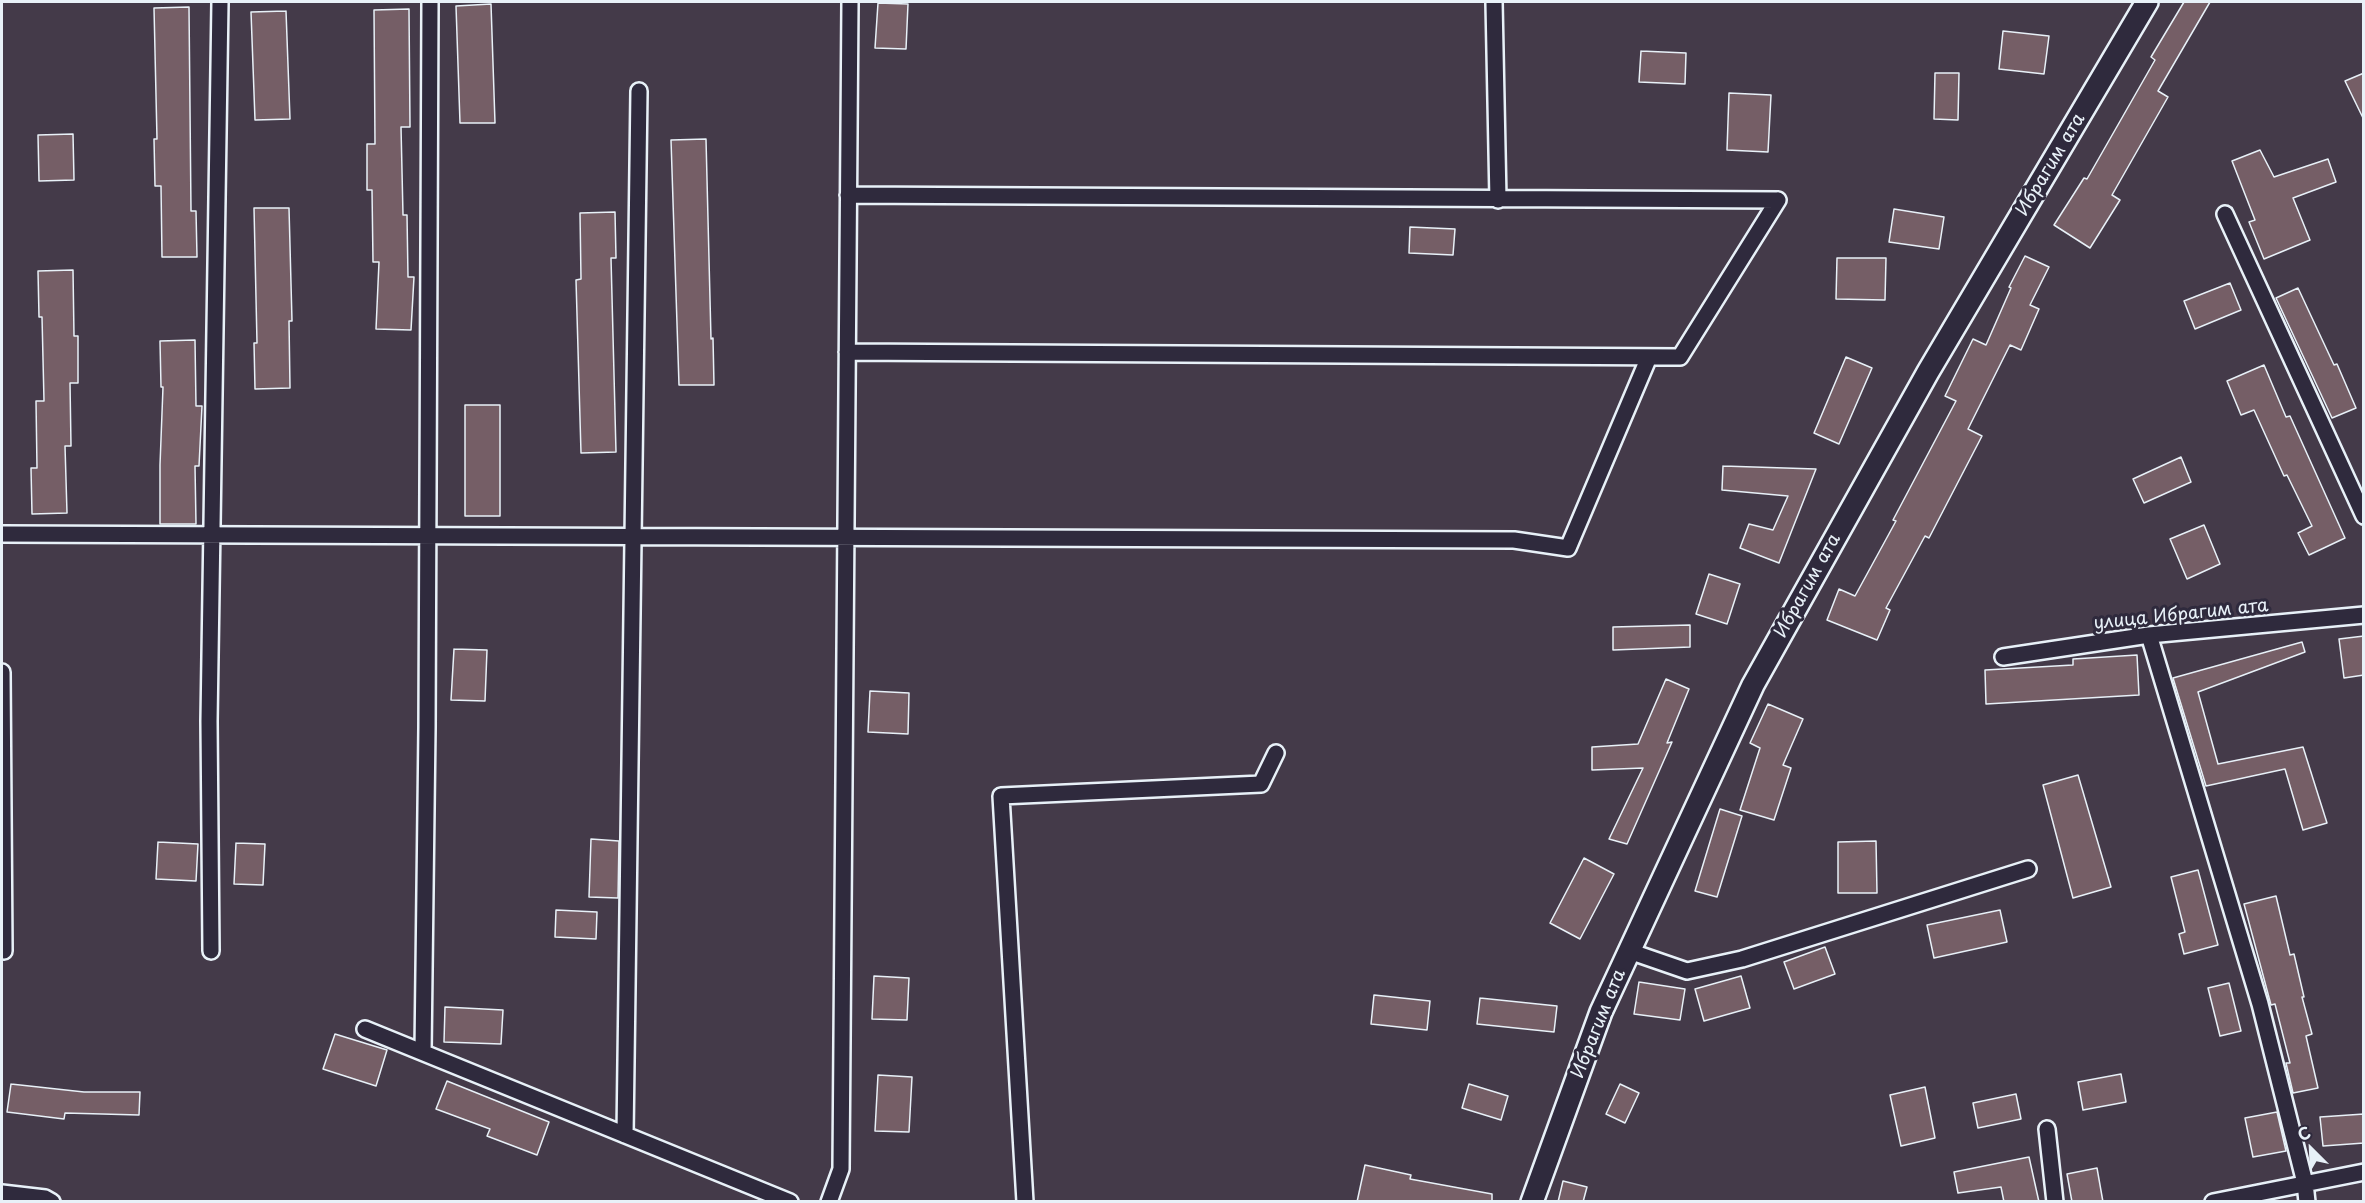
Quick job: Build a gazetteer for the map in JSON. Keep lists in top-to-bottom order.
{
  "streets": {
    "street": ["Ибрагим ата", "улица Ибрагим ата"]
  },
  "north": "top left"
}
